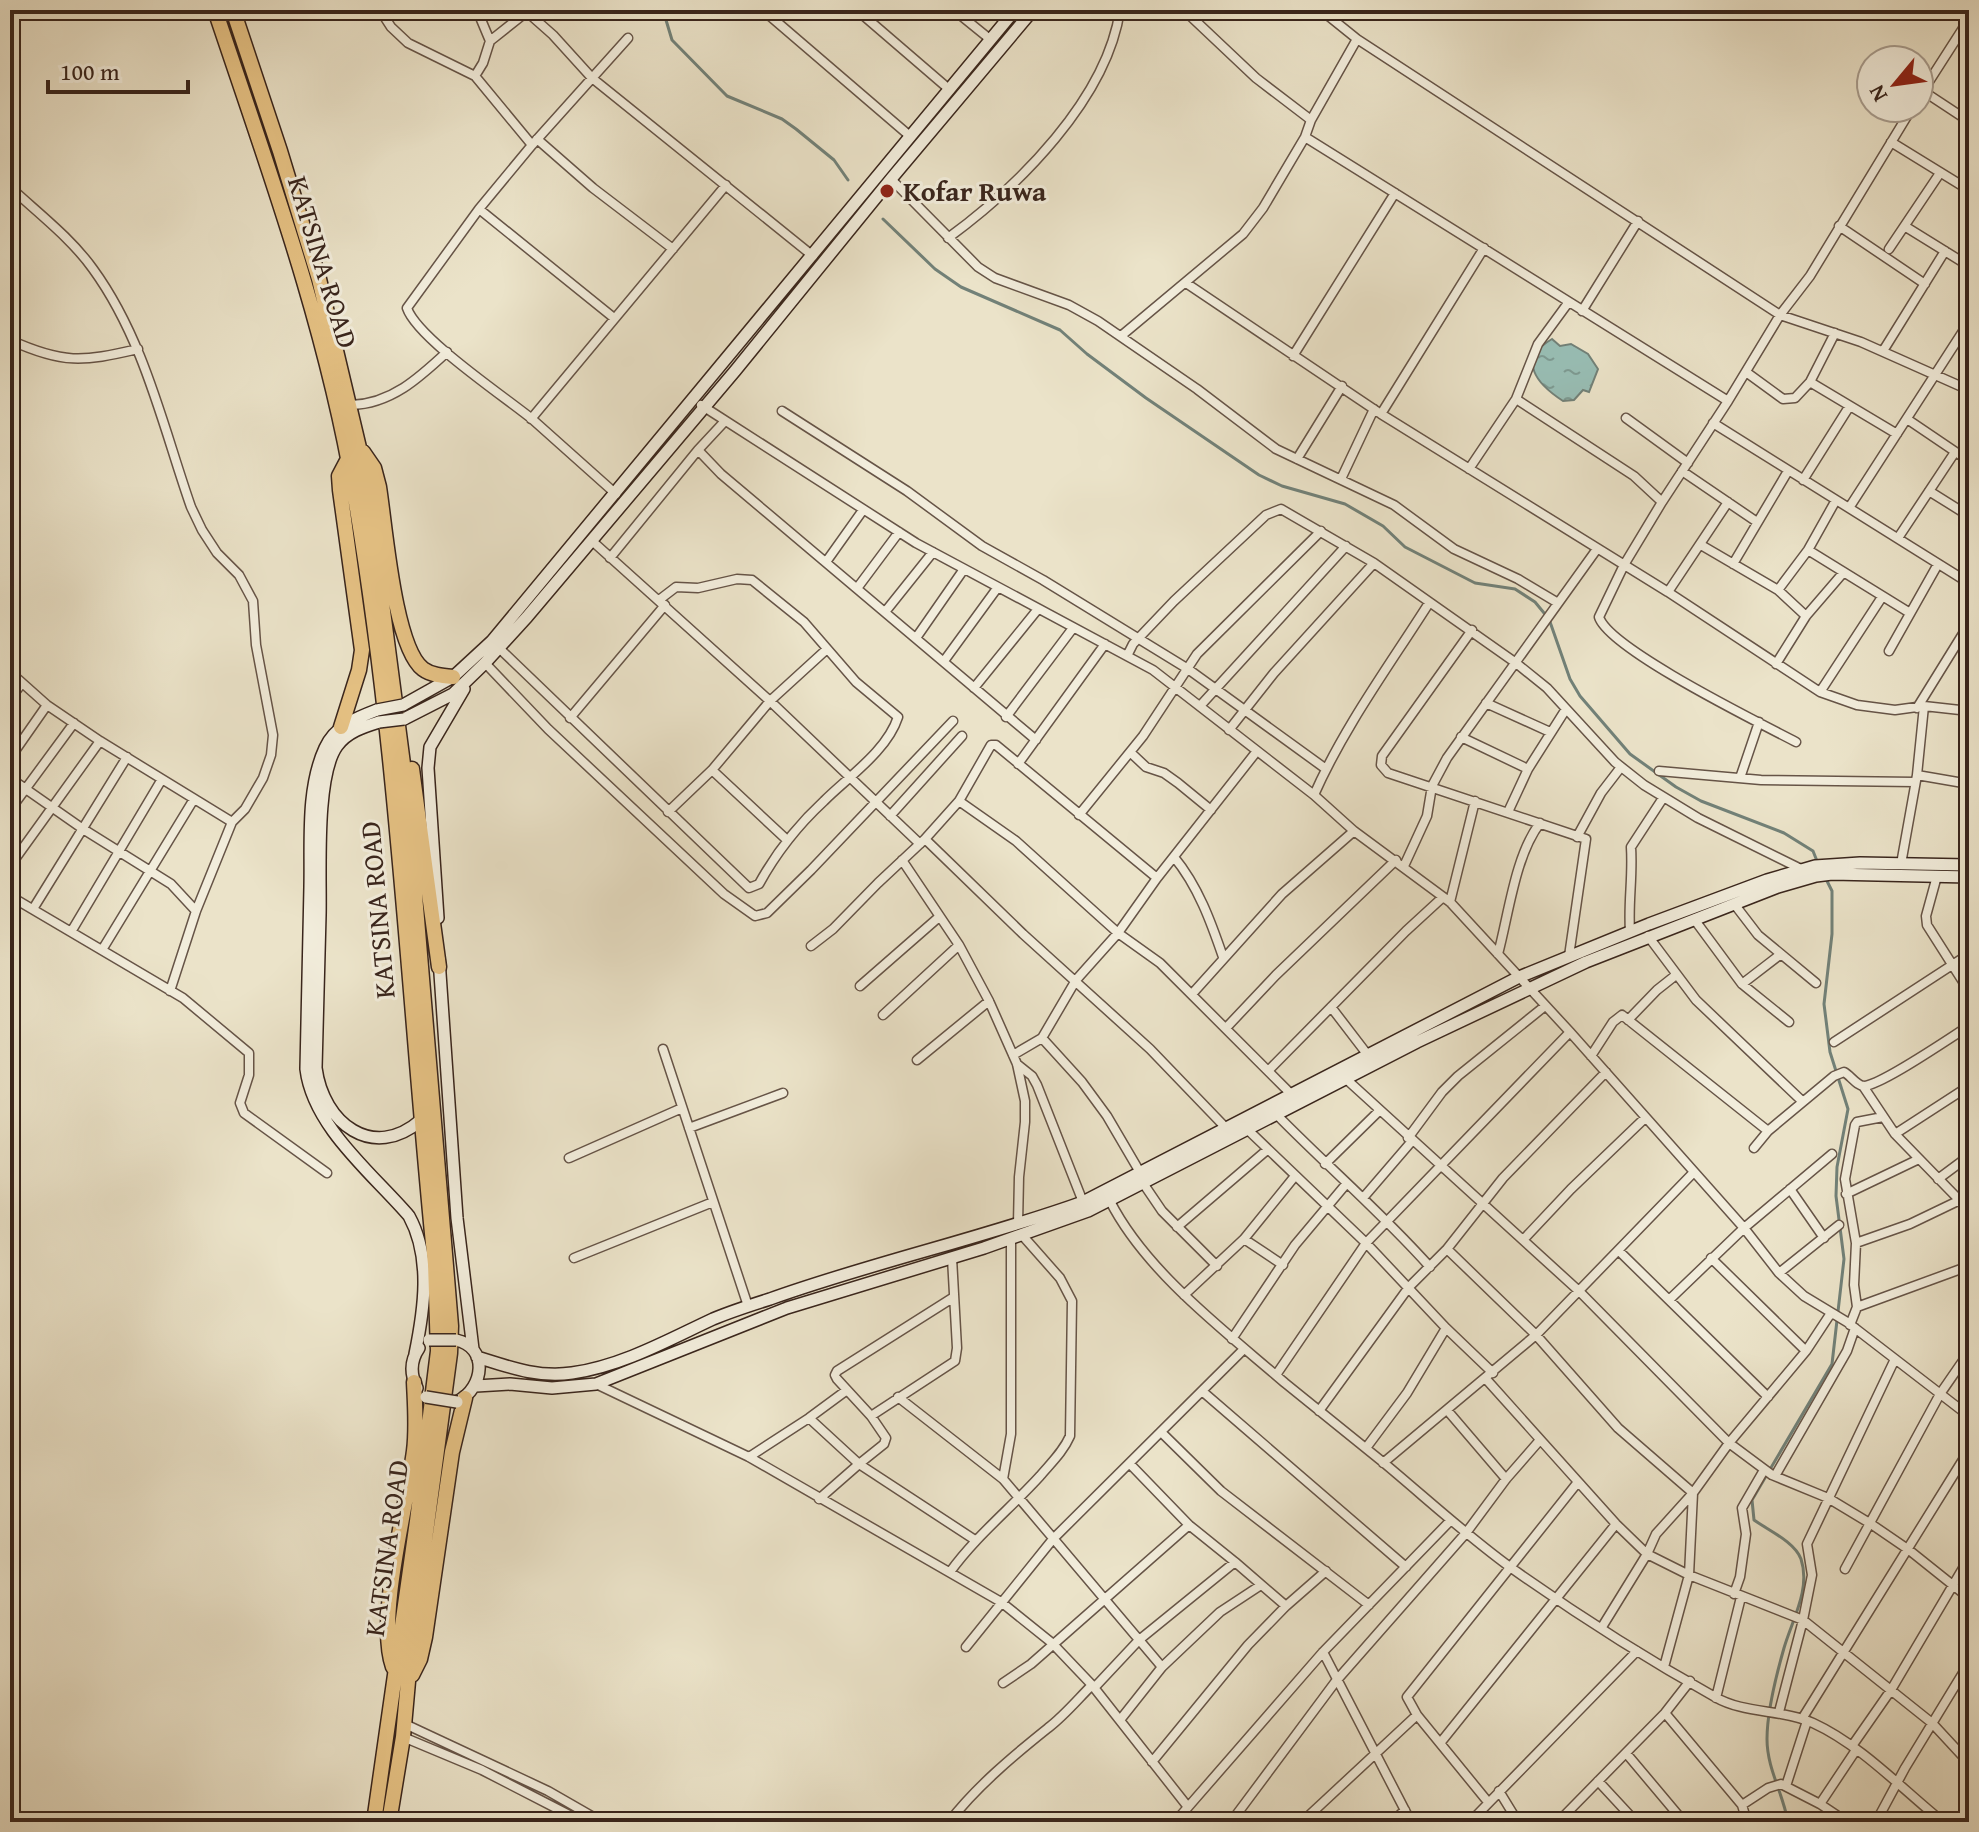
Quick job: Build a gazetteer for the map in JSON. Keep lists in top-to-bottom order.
{
  "streets": {
    "highway": ["KATSINA ROAD"]
  },
  "places": ["Kofar Ruwa"],
  "scale_bar": "100 m",
  "north": "bottom left"
}
